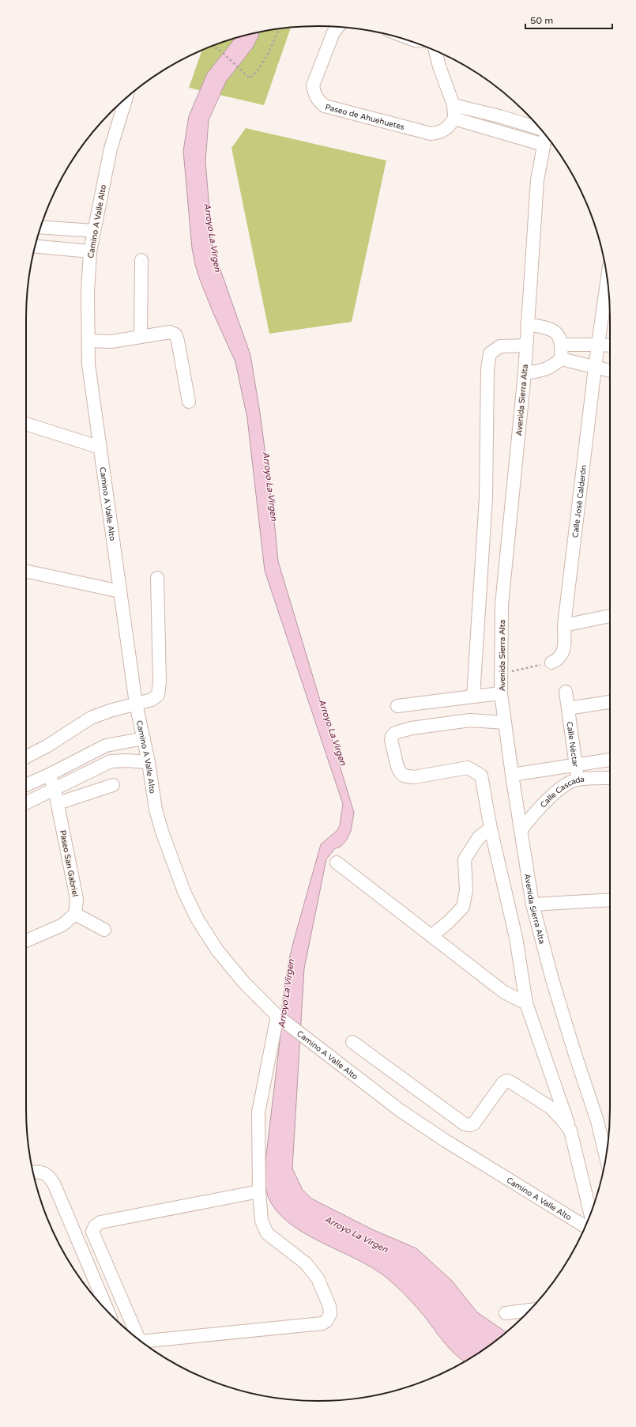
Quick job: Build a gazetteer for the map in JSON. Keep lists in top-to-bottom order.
{
  "streets": {
    "street": [
      "Paseo de Ahuehuetes",
      "Camino A Valle Alto",
      "Avenida Sierra Alta",
      "Calle José Calderón",
      "Calle Néctar",
      "Calle Cascada",
      "Paseo San Gabriel"
    ]
  },
  "crossings": [
    ["Avenida Sierra Alta", "Calle Cascada"],
    ["Calle Néctar", "Calle Cascada"]
  ],
  "water": ["Arroyo La Virgen"],
  "scale_bar": "50 m"
}
